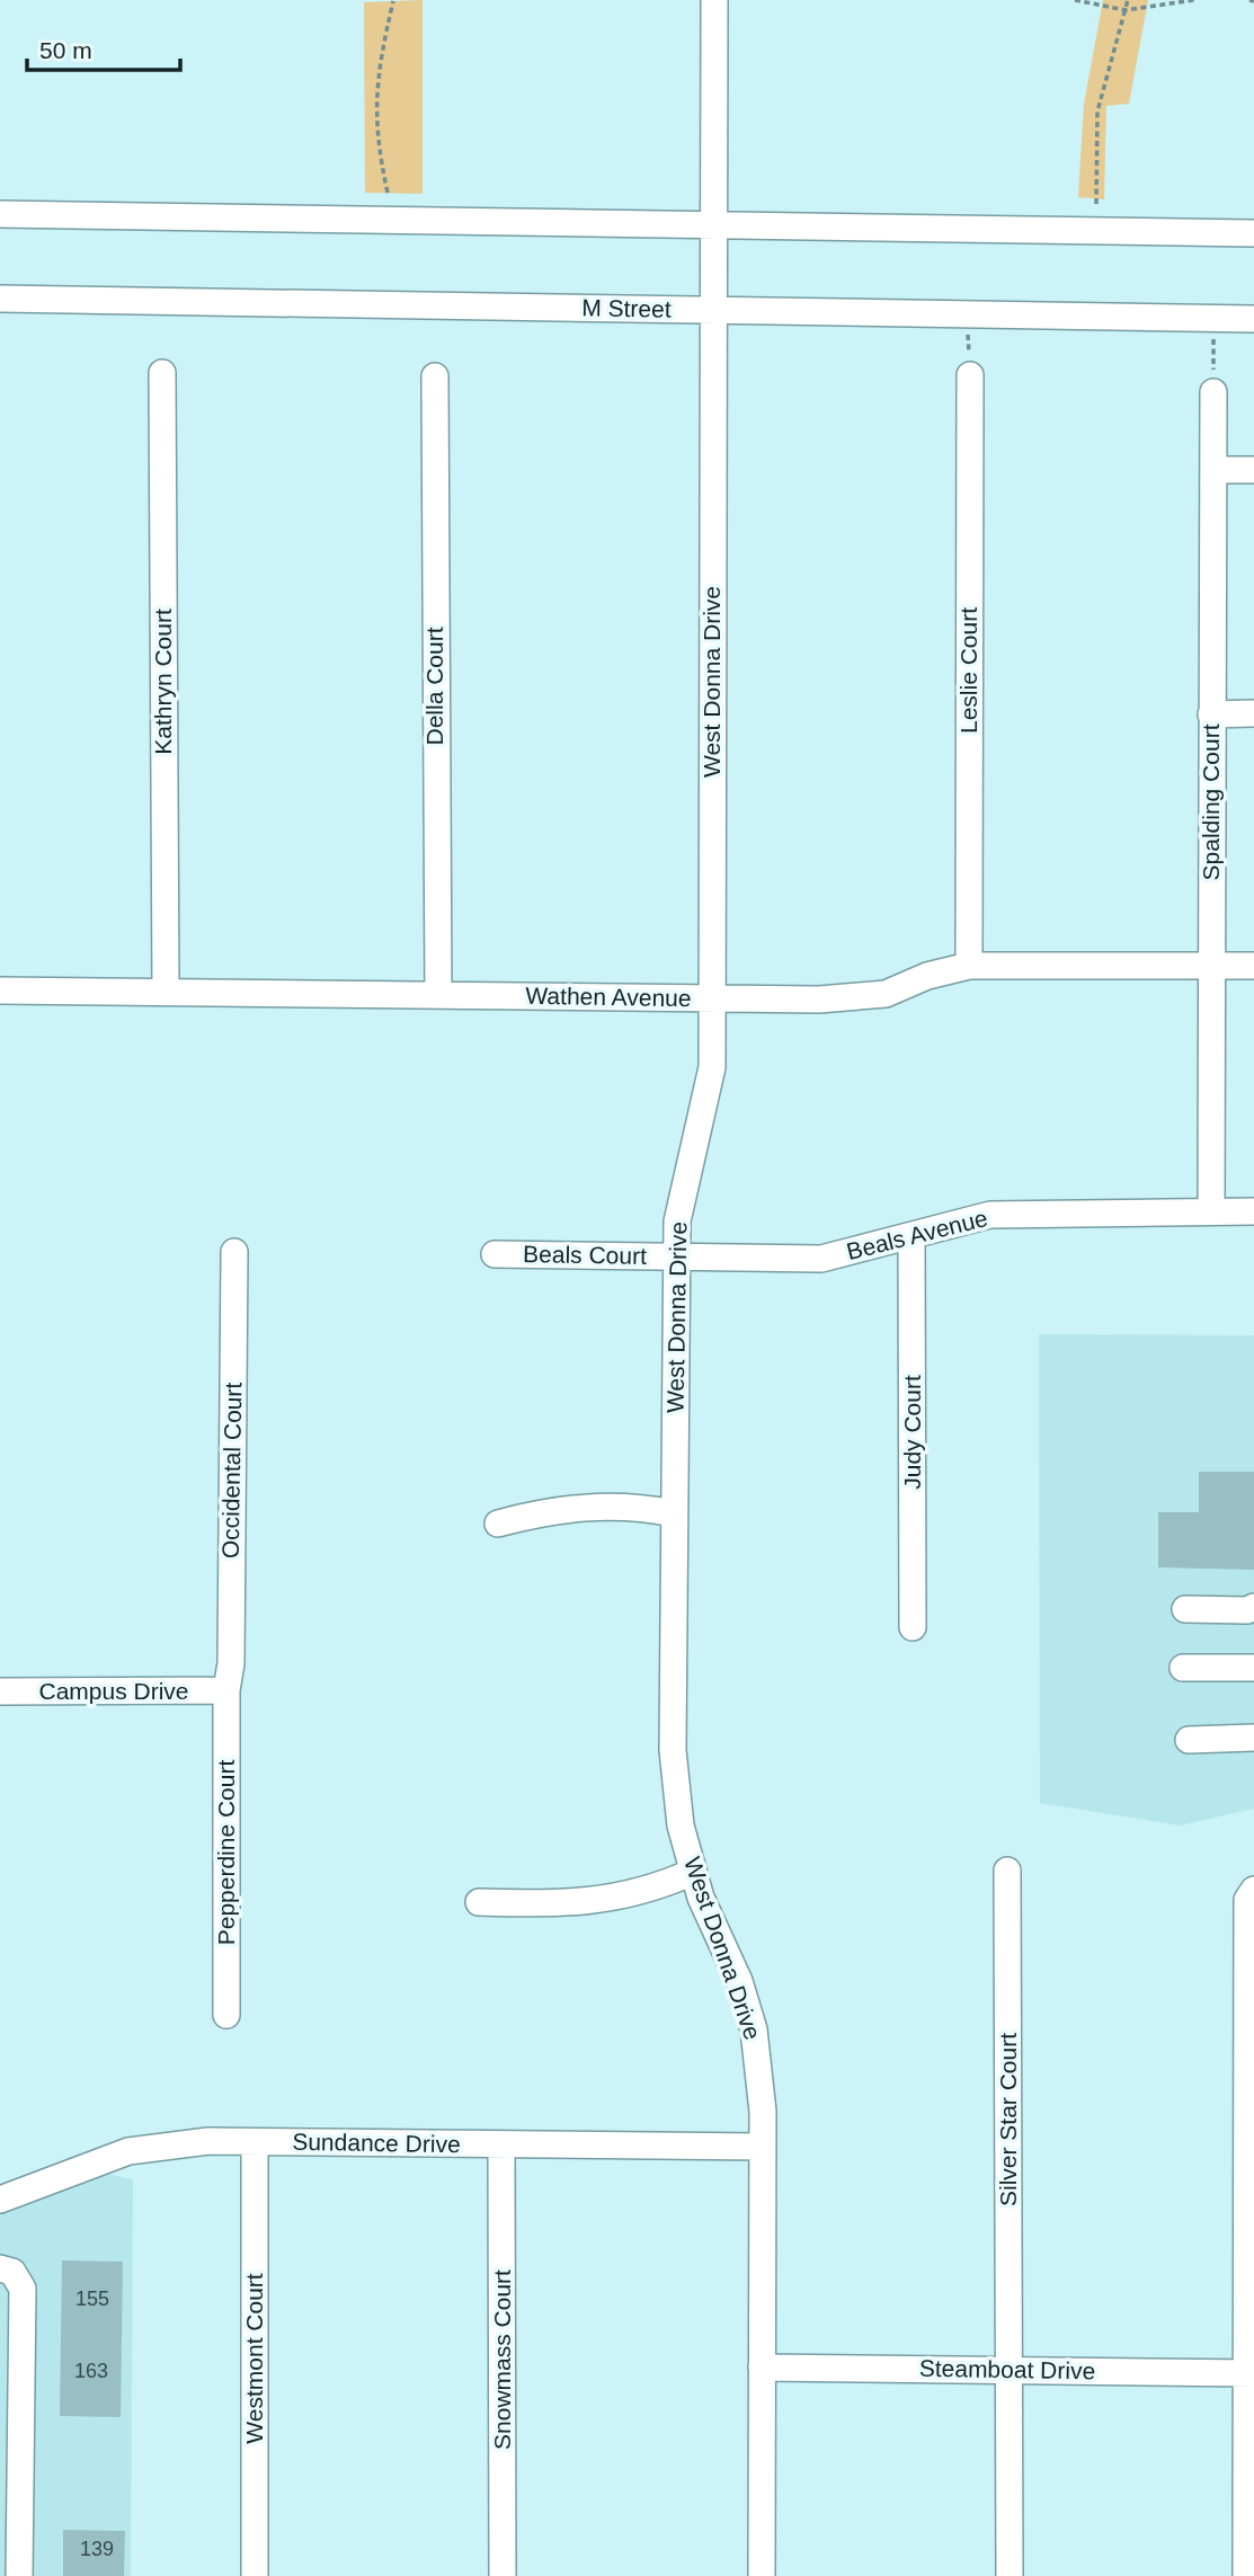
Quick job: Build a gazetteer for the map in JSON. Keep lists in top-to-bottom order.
{
  "streets": {
    "street": [
      "M Street",
      "Leslie Court",
      "Kathryn Court",
      "West Donna Drive",
      "Della Court",
      "Spalding Court",
      "Wathen Avenue",
      "Beals Avenue",
      "Beals Court",
      "Judy Court",
      "Occidental Court",
      "Campus Drive",
      "Pepperdine Court",
      "Silver Star Court",
      "Sundance Drive",
      "Westmont Court",
      "Snowmass Court",
      "Steamboat Drive"
    ]
  },
  "crossings": [
    ["M Street", "West Donna Drive"],
    ["Leslie Court", "Wathen Avenue"],
    ["Kathryn Court", "Wathen Avenue"],
    ["West Donna Drive", "Wathen Avenue"],
    ["West Donna Drive", "Beals Avenue"],
    ["West Donna Drive", "Beals Court"],
    ["West Donna Drive", "Sundance Drive"],
    ["West Donna Drive", "Steamboat Drive"],
    ["Della Court", "Wathen Avenue"],
    ["Spalding Court", "Wathen Avenue"],
    ["Spalding Court", "Beals Avenue"],
    ["Beals Avenue", "Beals Court"],
    ["Beals Avenue", "Judy Court"],
    ["Occidental Court", "Campus Drive"],
    ["Occidental Court", "Pepperdine Court"],
    ["Campus Drive", "Pepperdine Court"],
    ["Silver Star Court", "Steamboat Drive"],
    ["Sundance Drive", "Westmont Court"],
    ["Sundance Drive", "Snowmass Court"]
  ],
  "house_numbers": ["155", "163", "139"],
  "scale_bar": "50 m"
}
